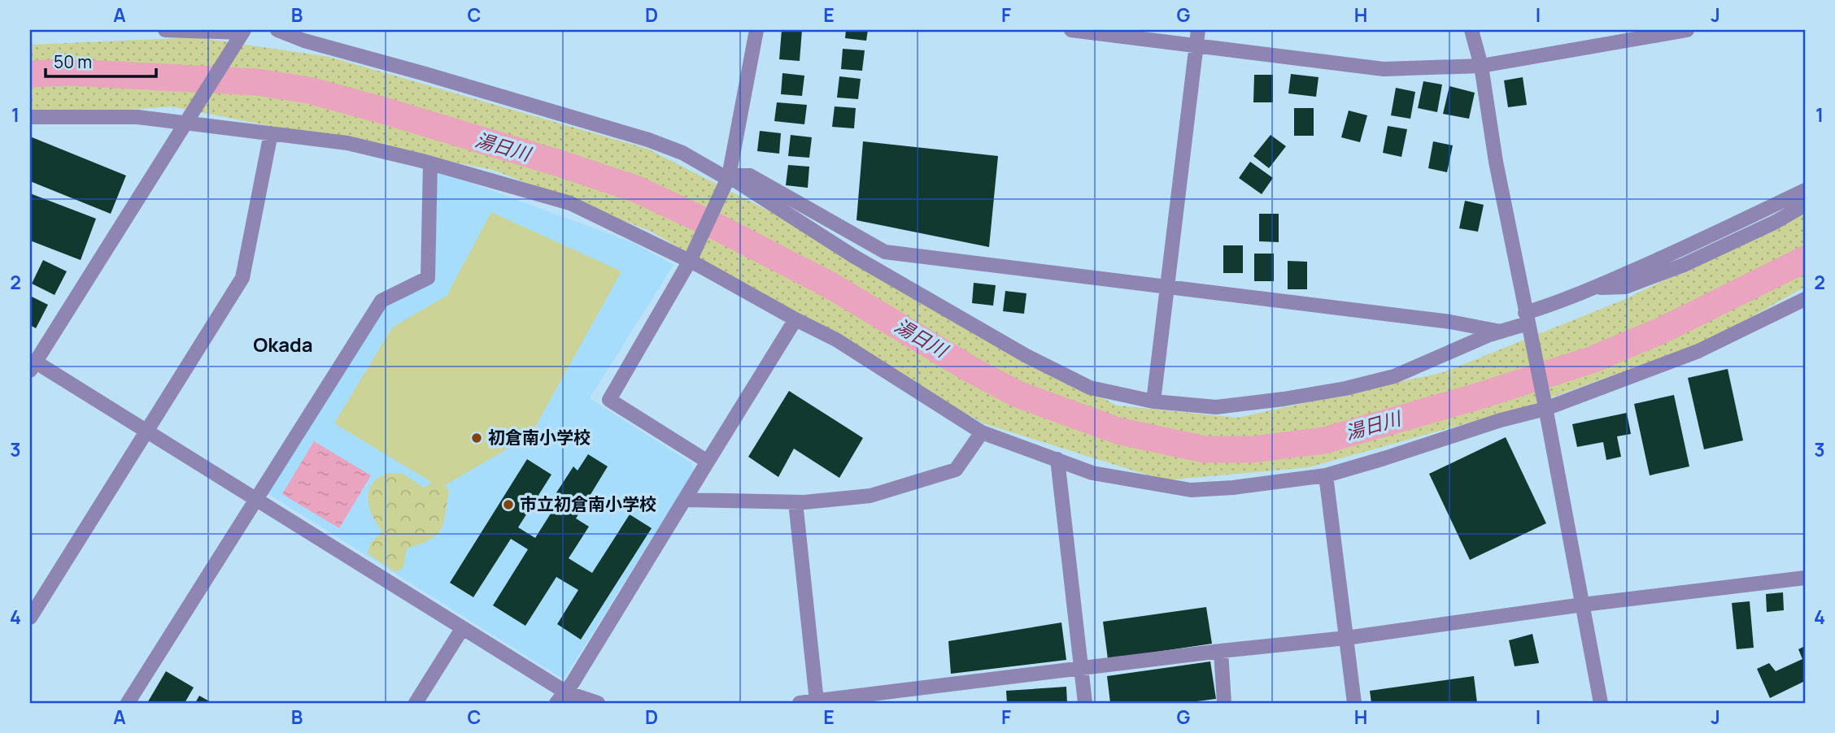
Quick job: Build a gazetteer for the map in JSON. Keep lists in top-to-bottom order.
{
  "districts": ["Okada"],
  "water": ["湯日川"],
  "places": ["初倉南小学校", "市立初倉南小学校"],
  "scale_bar": "50 m",
  "grid": {
    "columns": [
      "A",
      "B",
      "C",
      "D",
      "E",
      "F",
      "G",
      "H",
      "I",
      "J"
    ],
    "rows": [
      "1",
      "2",
      "3",
      "4"
    ]
  }
}
